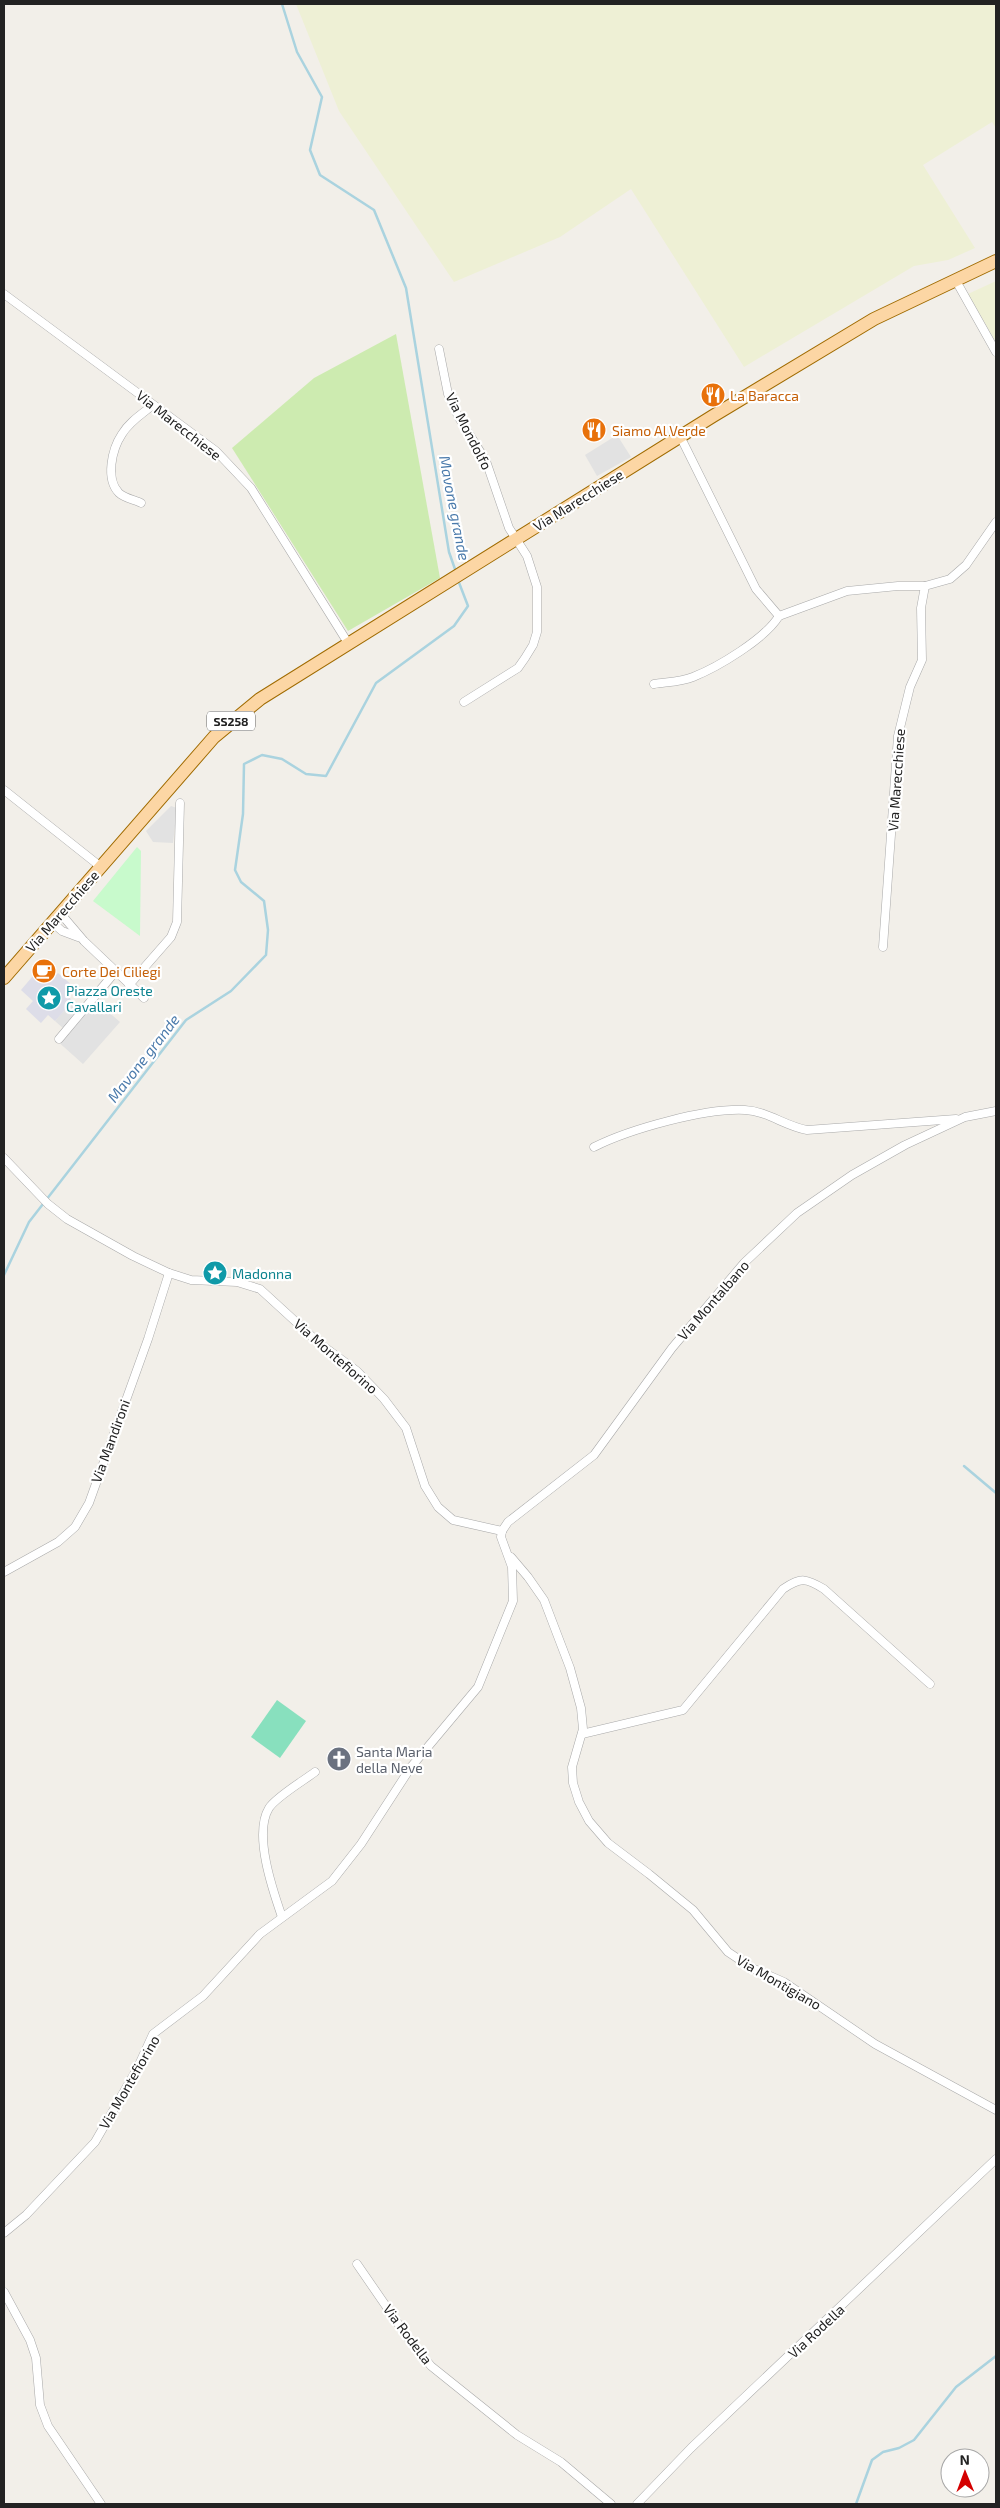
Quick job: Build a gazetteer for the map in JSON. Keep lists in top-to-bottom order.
{
  "streets": {
    "main road": ["Via Marecchiese", "SS258"],
    "street": [
      "Via Mondolfo",
      "Via Montalbano",
      "Via Montefiorino",
      "Via Mandironi",
      "Via Montigiano",
      "Via Rodella"
    ]
  },
  "crossings": [
    ["Via Marecchiese", "Via Mondolfo"],
    ["Via Montalbano", "Via Montefiorino"],
    ["Via Montefiorino", "Via Mandironi"],
    ["Via Montefiorino", "Via Montigiano"]
  ],
  "water": ["Mavone grande"],
  "places": {
    "restaurant": ["La Baracca", "Siamo Al Verde"],
    "cafe": ["Corte Dei Ciliegi"],
    "place": ["Piazza Oreste Cavallari", "Madonna"],
    "church": ["Santa Maria della Neve"]
  },
  "north": "top"
}
